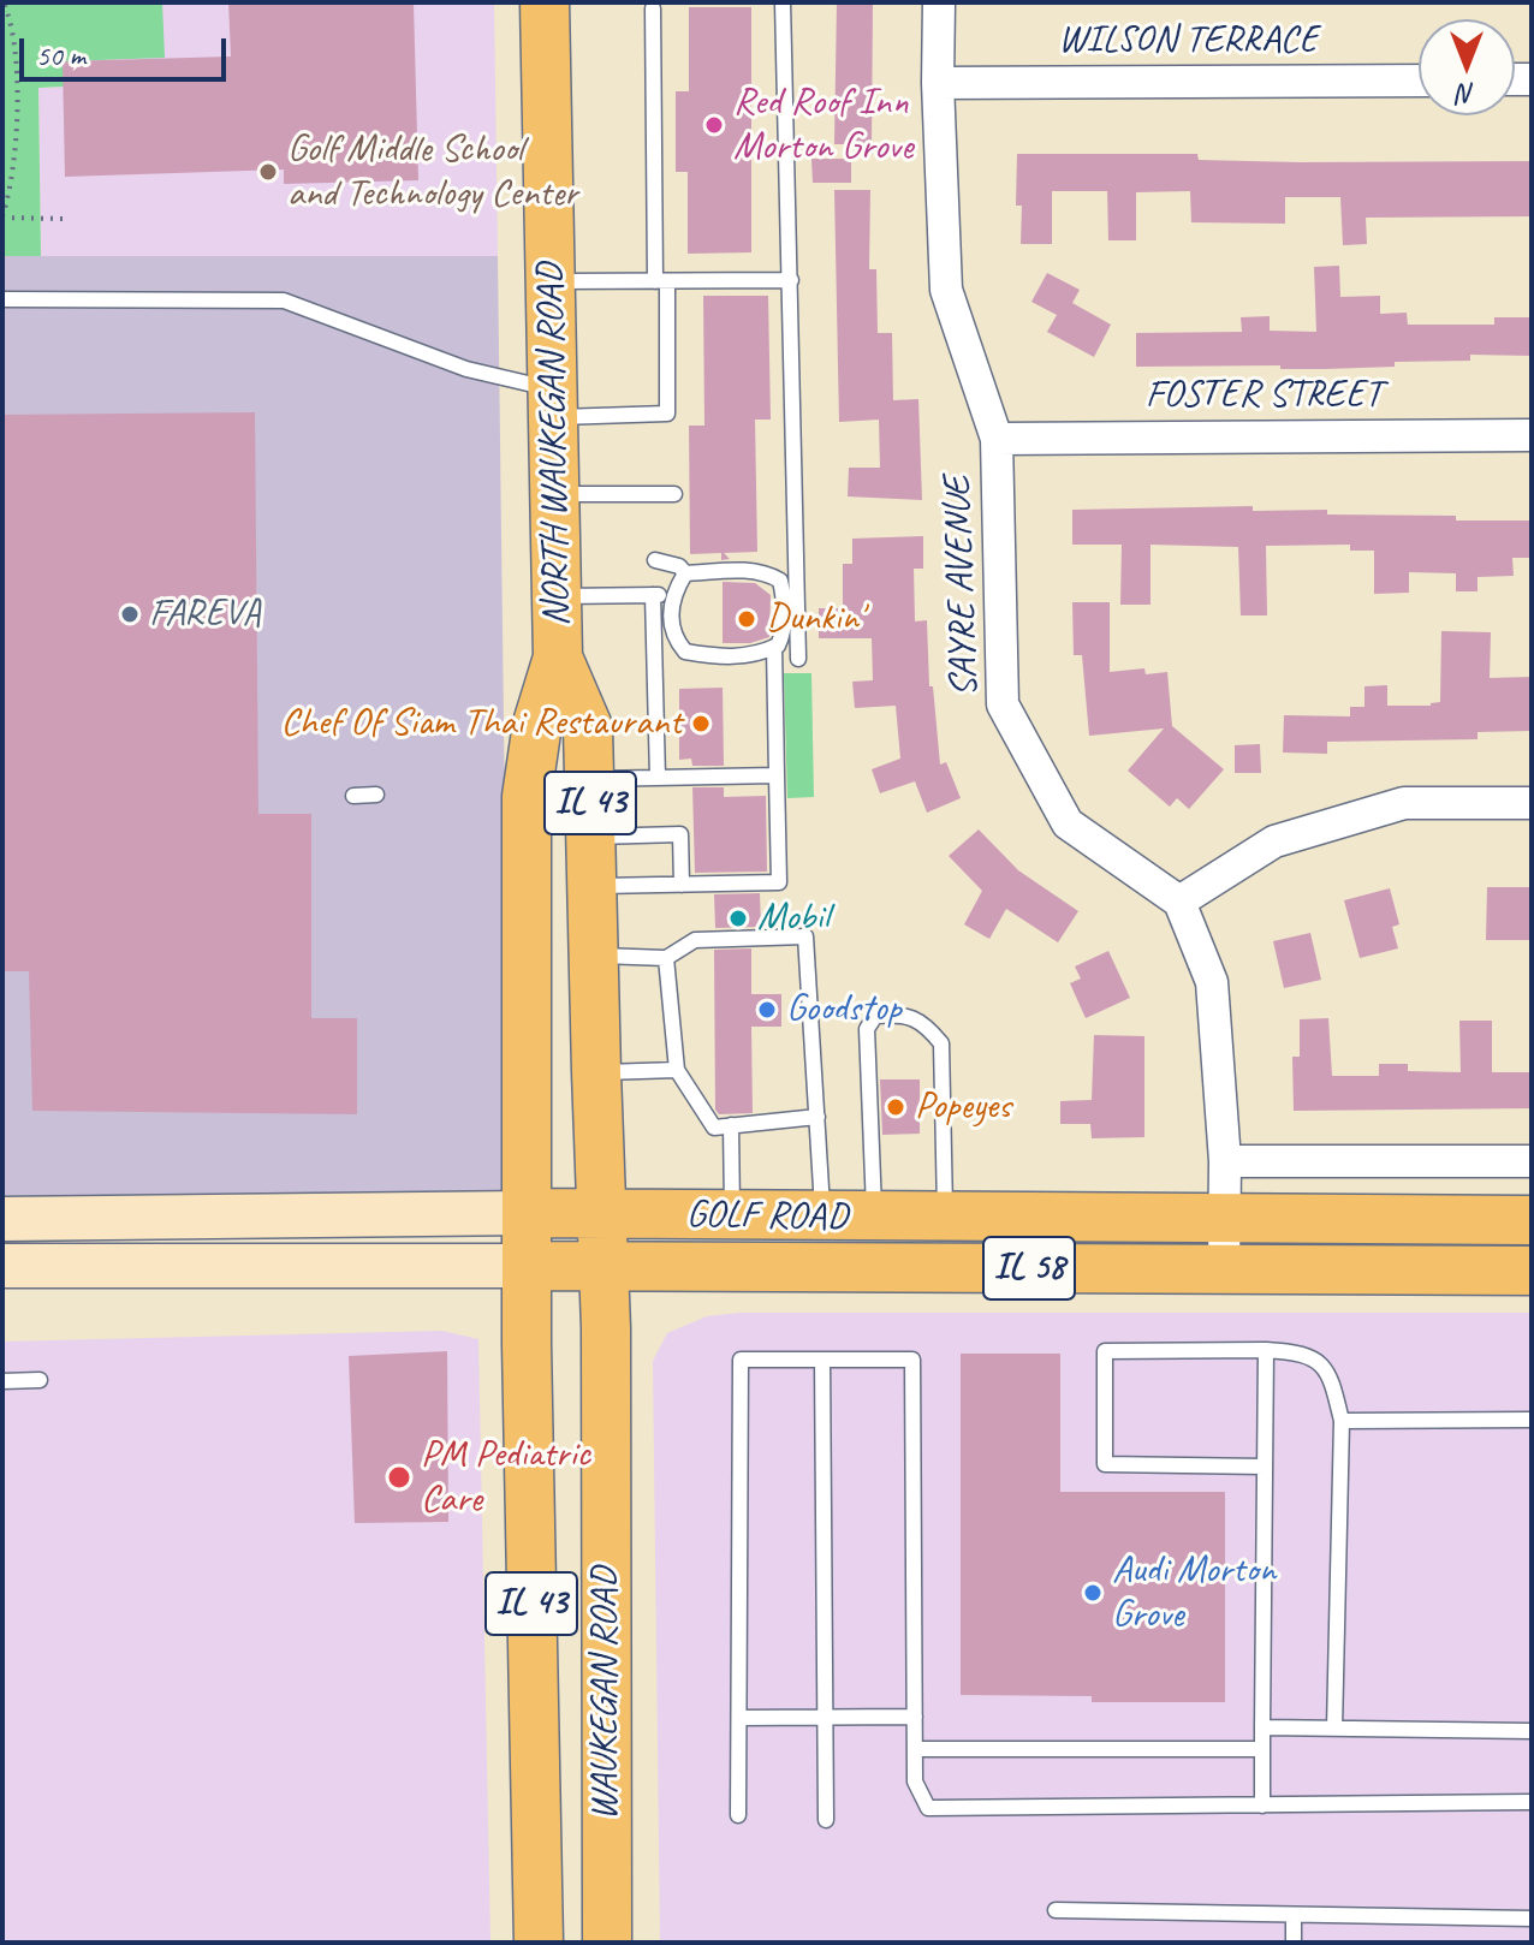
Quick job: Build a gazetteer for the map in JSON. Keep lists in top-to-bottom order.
{
  "streets": {
    "main road": [
      "NORTH WAUKEGAN ROAD",
      "IL 43",
      "GOLF ROAD",
      "IL 58",
      "WAUKEGAN ROAD"
    ],
    "street": ["WILSON TERRACE", "FOSTER STREET", "SAYRE AVENUE"]
  },
  "crossings": [
    ["WILSON TERRACE", "SAYRE AVENUE"],
    ["FOSTER STREET", "SAYRE AVENUE"],
    ["NORTH WAUKEGAN ROAD", "GOLF ROAD"],
    ["NORTH WAUKEGAN ROAD", "WAUKEGAN ROAD"],
    ["GOLF ROAD", "WAUKEGAN ROAD"]
  ],
  "places": [
    "Red Roof Inn Morton Grove",
    "Golf Middle School and Technology Center",
    "FAREVA",
    "Dunkin'",
    "Chef Of Siam Thai Restaurant",
    "Mobil",
    "Goodstop",
    "Popeyes",
    "PM Pediatric Care",
    "Audi Morton Grove"
  ],
  "scale_bar": "50 m",
  "north": "bottom"
}
